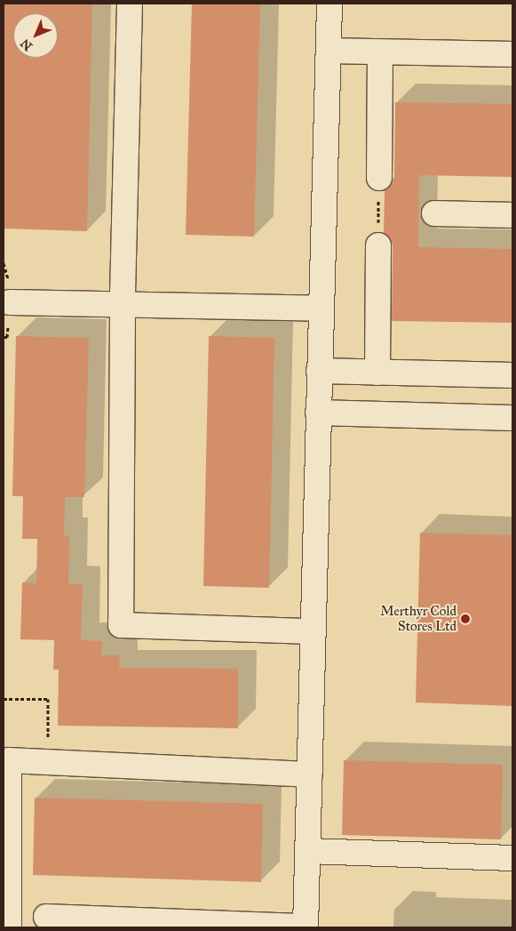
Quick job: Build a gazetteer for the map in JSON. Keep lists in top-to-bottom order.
{
  "places": ["Merthyr Cold Stores Ltd"],
  "north": "bottom left"
}
